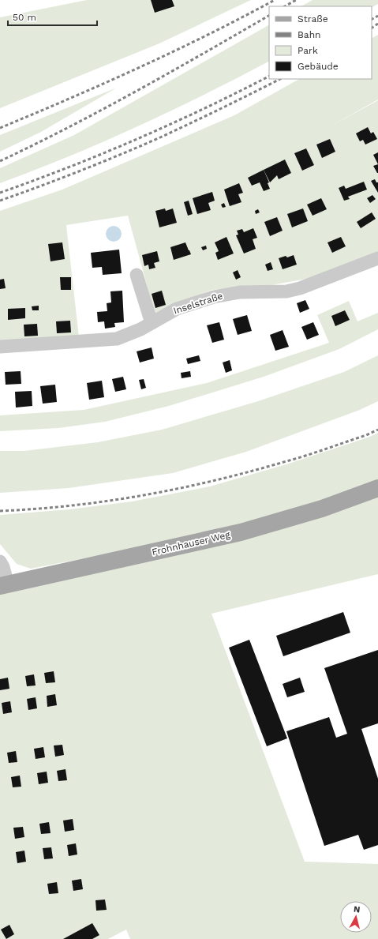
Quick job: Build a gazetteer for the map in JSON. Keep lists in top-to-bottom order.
{
  "streets": {
    "main road": ["Frohnhauser Weg"],
    "street": ["Inselstraße"]
  },
  "legend": [
    "Straße",
    "Bahn",
    "Park",
    "Gebäude"
  ],
  "scale_bar": "50 m",
  "north": "top"
}
